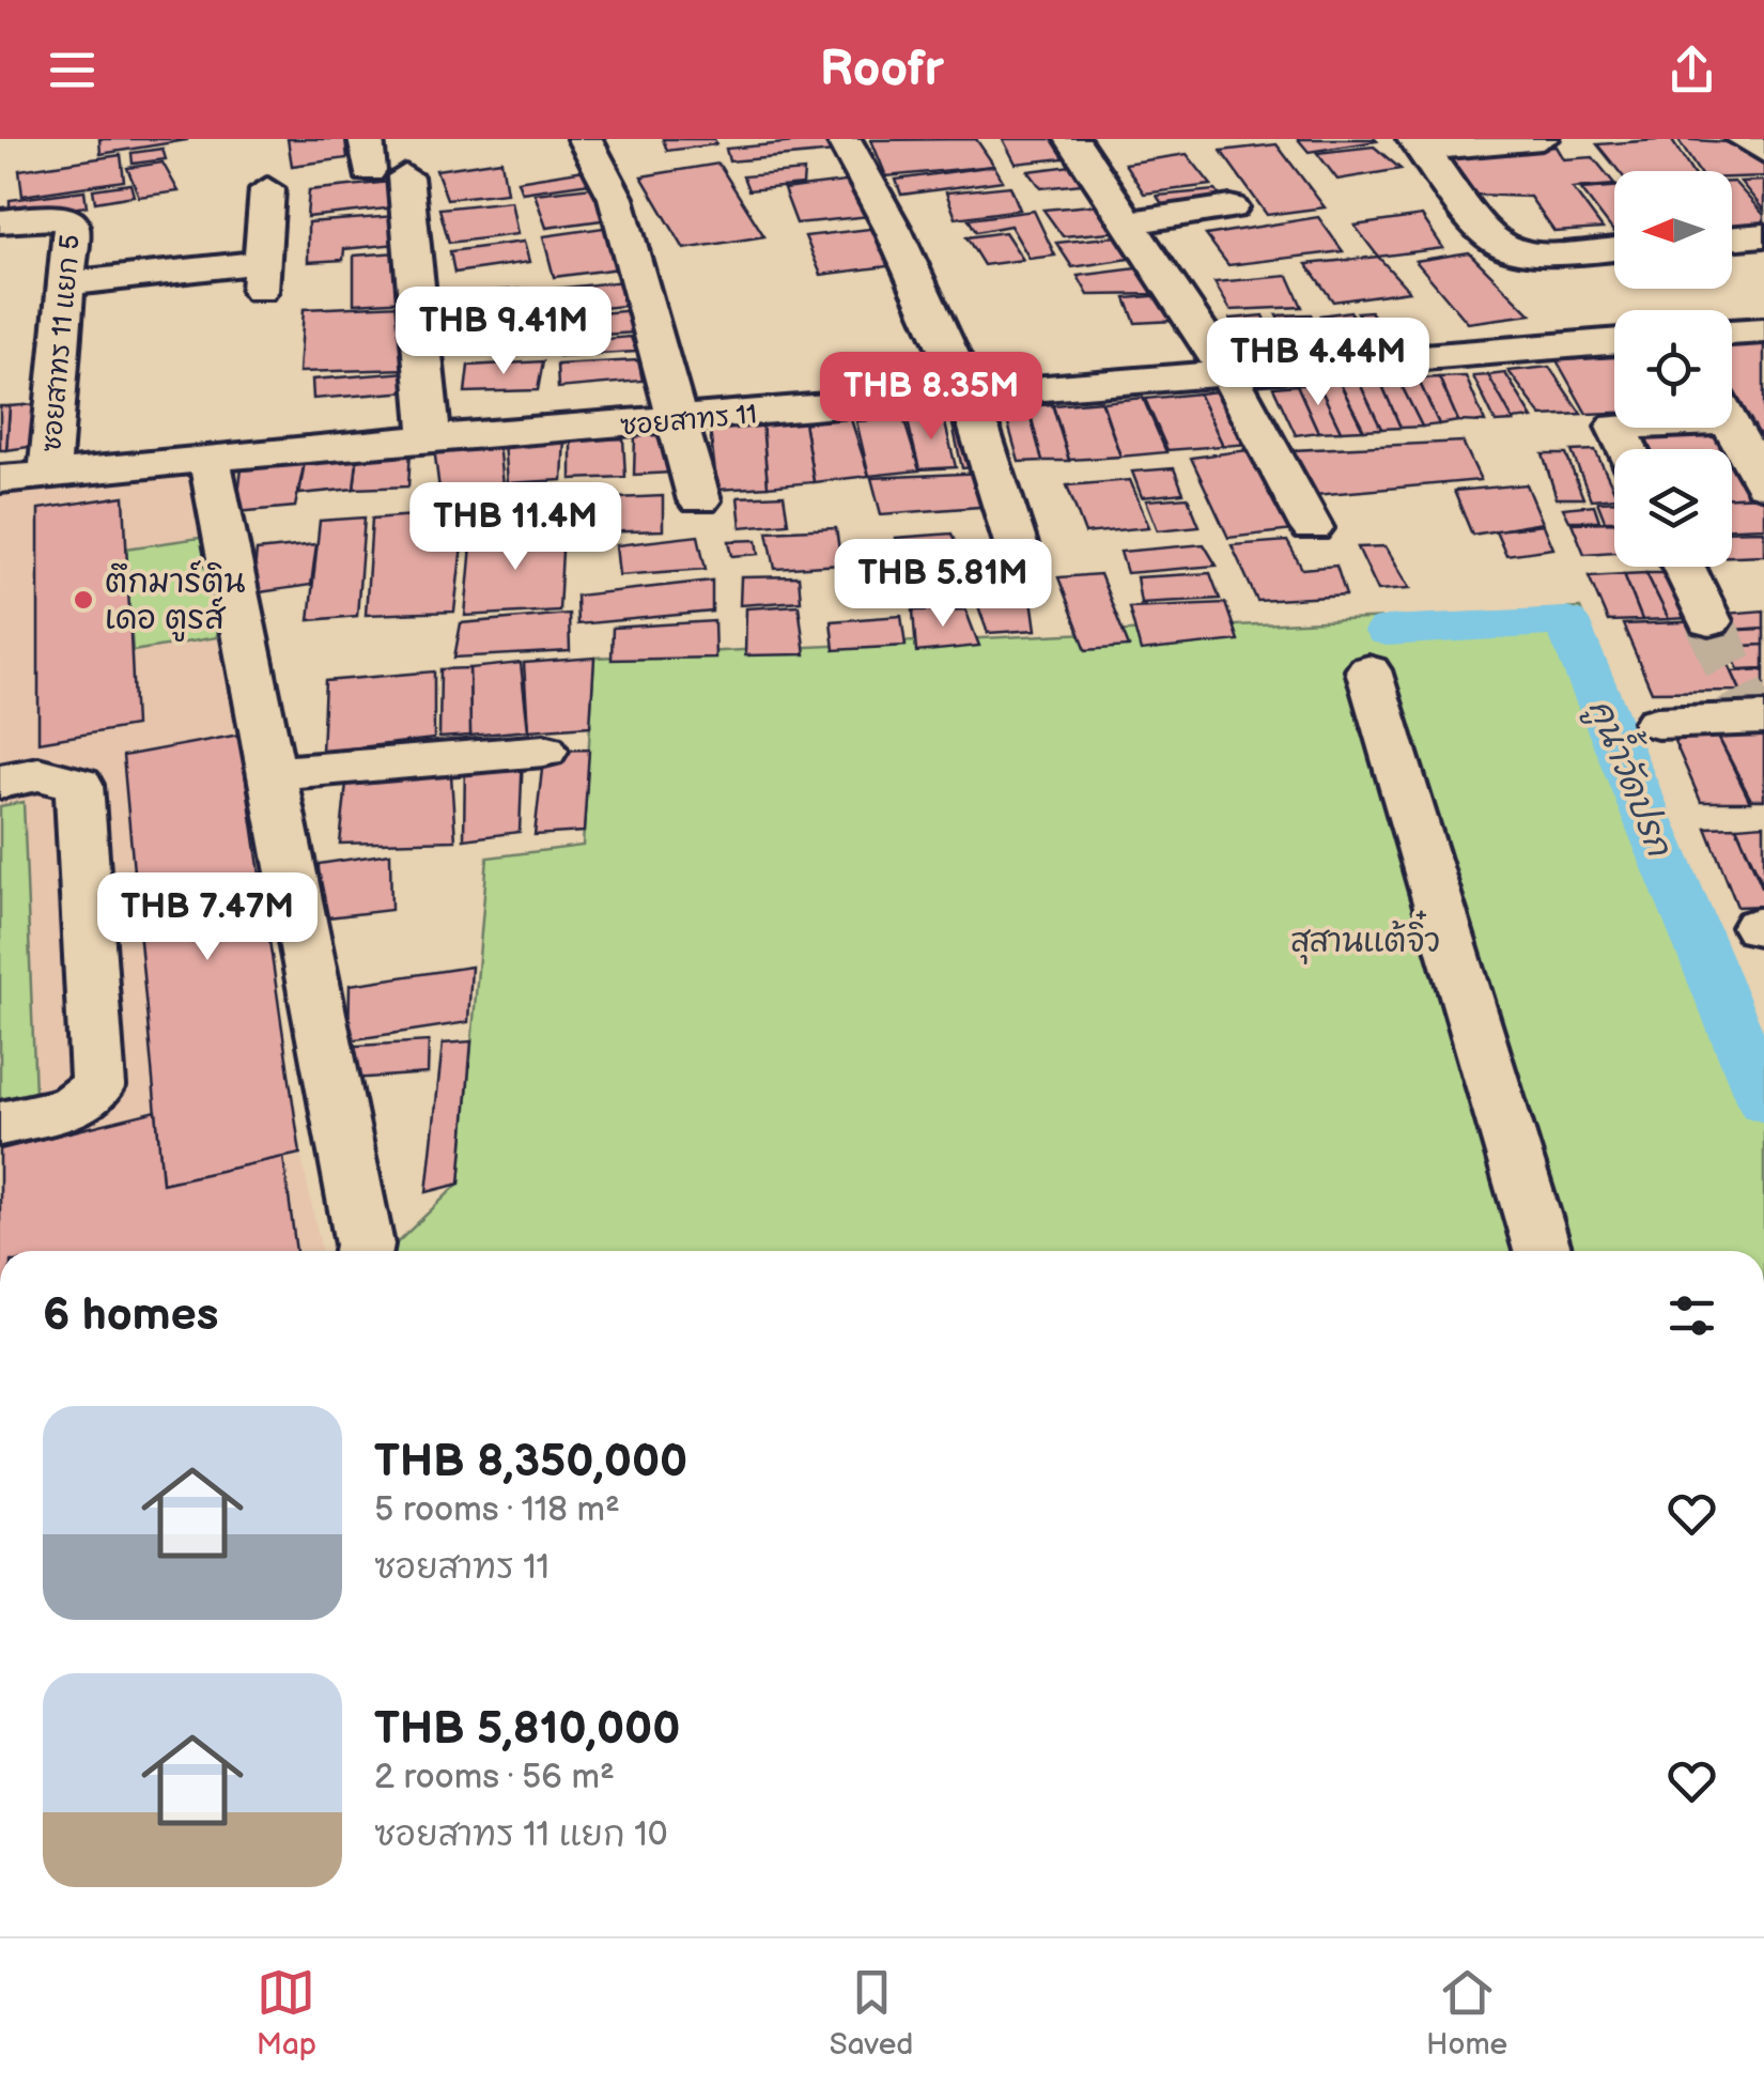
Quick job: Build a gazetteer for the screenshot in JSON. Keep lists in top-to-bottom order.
{
  "streets": {
    "street": ["ซอยสาทร 11 แยก 5", "ซอยสาทร 11"]
  },
  "crossings": [
    ["ซอยสาทร 11 แยก 5", "ซอยสาทร 11"]
  ],
  "water": ["คูน้ำวัดปรก"],
  "parks": ["สุสานแต้จิ๋ว"],
  "places": ["ตึกมาร์ติน เดอ ตูรส์"],
  "north": "left",
  "page": {
    "header": "Roofr",
    "price": [
      "THB 9.41M",
      "THB 4.44M",
      "THB 8.35M",
      "THB 11.4M",
      "THB 5.81M",
      "THB 7.47M"
    ],
    "heading": "6 homes",
    "list": [
      {
        "name": "THB 8,350,000",
        "note": "5 rooms · 118 m² · ซอยสาทร 11"
      },
      {
        "name": "THB 5,810,000",
        "note": "2 rooms · 56 m² · ซอยสาทร 11 แยก 10"
      }
    ],
    "tabs": ["Map", "Saved", "Home"]
  }
}
